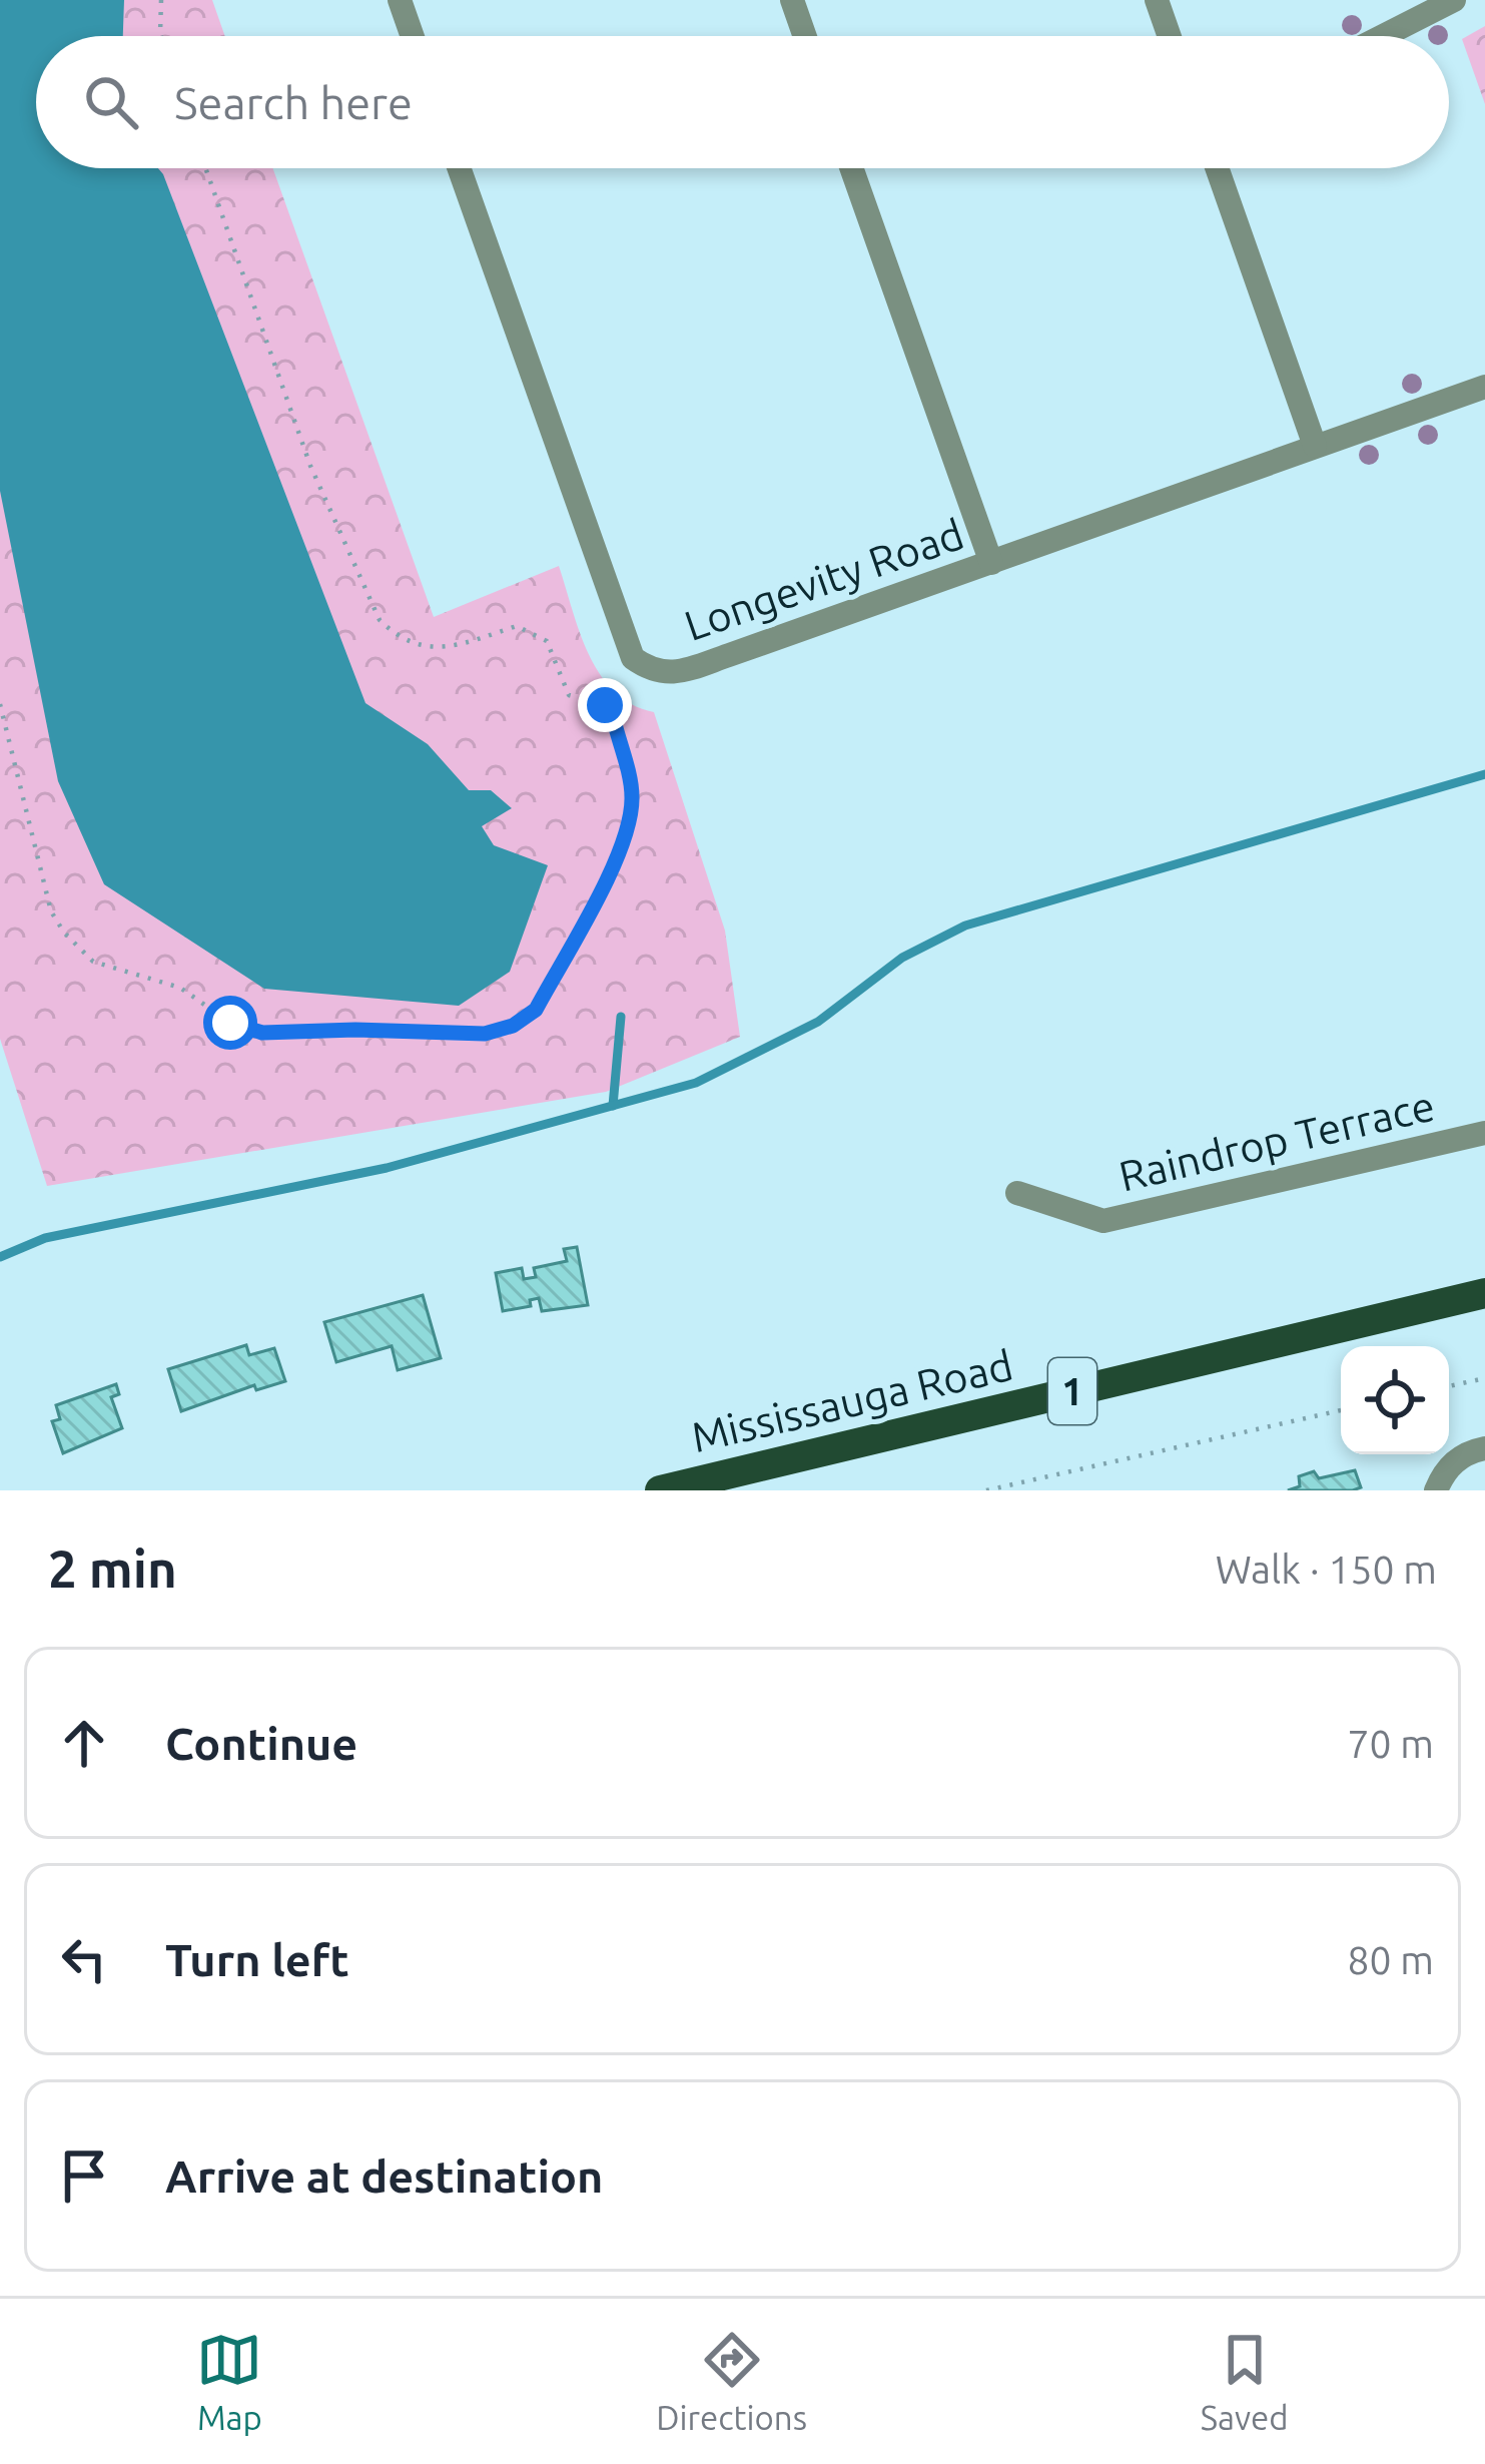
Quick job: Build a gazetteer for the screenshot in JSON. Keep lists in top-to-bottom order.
{
  "streets": {
    "main road": ["1", "Mississauga Road"],
    "street": ["Longevity Road", "Raindrop Terrace"]
  },
  "page": {
    "search": "Search here",
    "heading": ["2 min", "Walk · 150 m"],
    "list": [
      ["Continue", "70 m"],
      ["Turn left", "80 m"],
      "Arrive at destination"
    ],
    "nav": ["Map", "Directions", "Saved"]
  }
}
